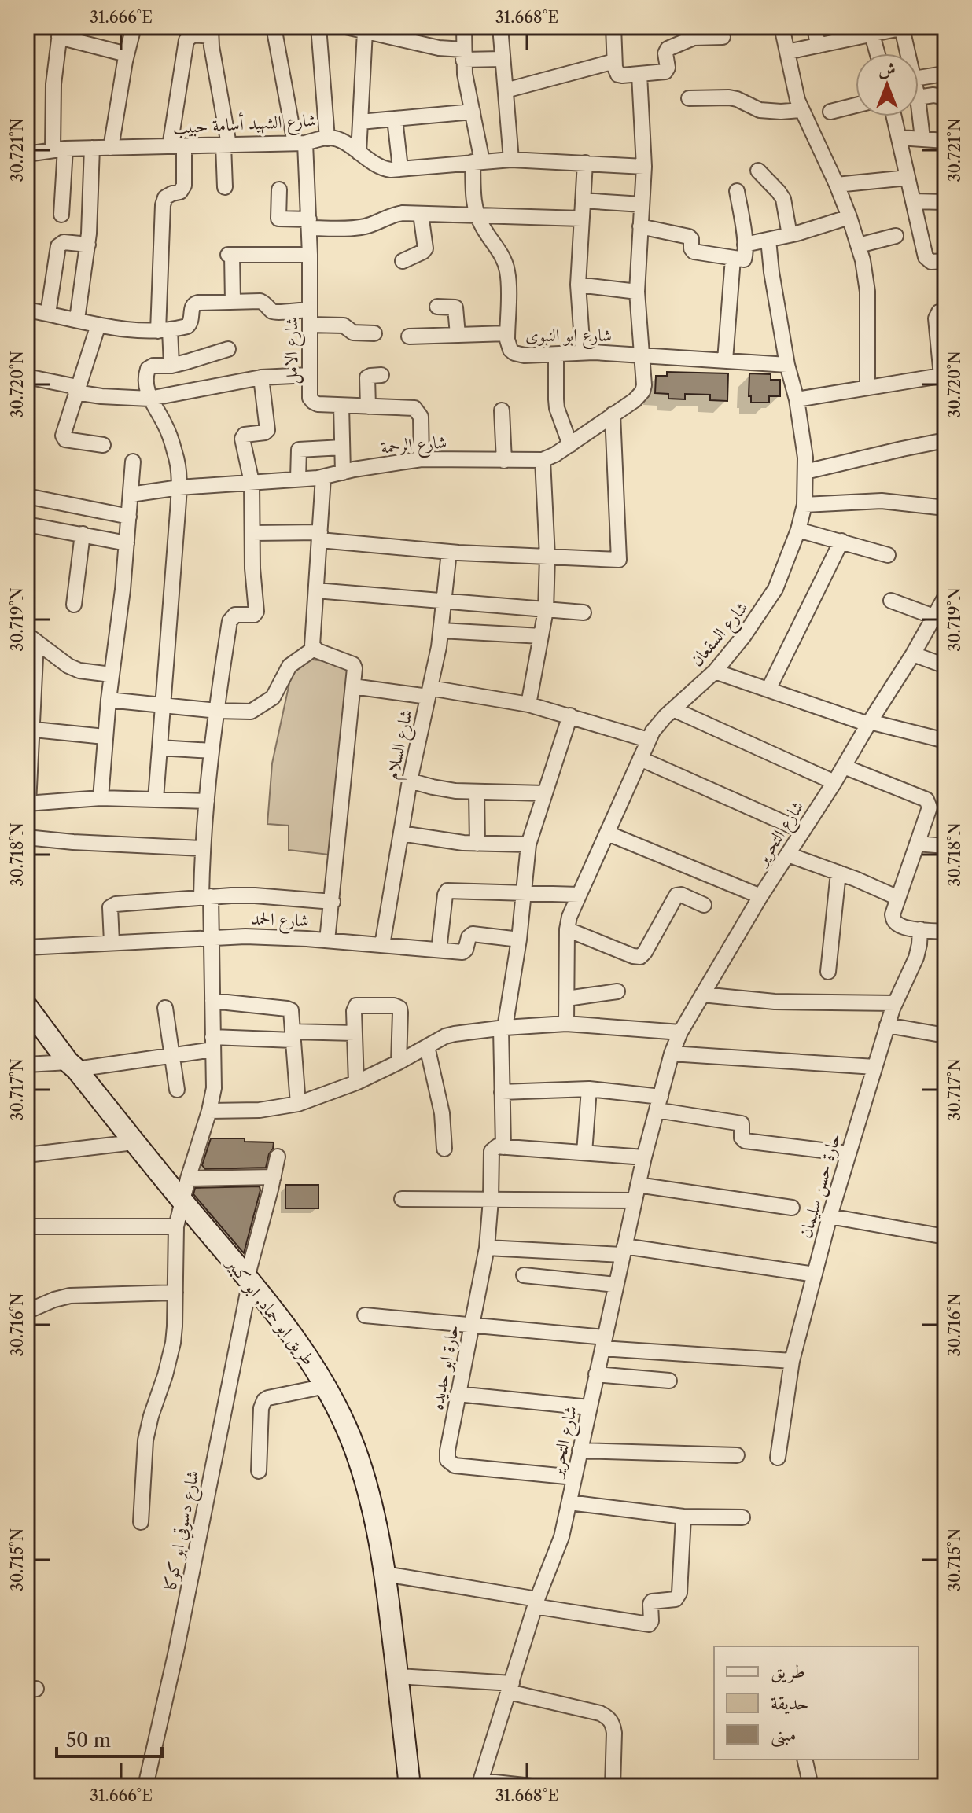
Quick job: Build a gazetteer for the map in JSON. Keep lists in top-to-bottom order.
{
  "streets": {
    "main road": ["طريق ابو حماد, ابو كبير"],
    "street": [
      "شارع الشهيد أسامة حبيب",
      "شارع ابو النبوى",
      "شارع الامل",
      "شارع الرحمة",
      "شارع السقعان",
      "شارع السلام",
      "شارع التحرير",
      "شارع الحمد",
      "حارة حسن سليمان",
      "حارة ابو حديده",
      "شارع دسوقي ابو كوكا"
    ]
  },
  "crossings": [
    ["شارع الشهيد أسامة حبيب", "شارع ابو النبوى"],
    ["شارع الشهيد أسامة حبيب", "شارع الامل"],
    ["شارع ابو النبوى", "شارع الرحمة"],
    ["شارع ابو النبوى", "شارع السقعان"],
    ["شارع الامل", "شارع الرحمة"],
    ["شارع السلام", "شارع الحمد"],
    ["شارع التحرير", "حارة ابو حديده"],
    ["شارع الحمد", "حارة ابو حديده"],
    ["طريق ابو حماد, ابو كبير", "شارع دسوقي ابو كوكا"]
  ],
  "legend": ["طريق", "حديقة", "مبنى"],
  "scale_bar": "50 m",
  "north": "top",
  "coordinates": [
    "31.666°E",
    "31.668°E",
    "30.721°N",
    "30.720°N",
    "30.719°N",
    "30.718°N",
    "30.717°N",
    "30.716°N",
    "30.715°N"
  ]
}
